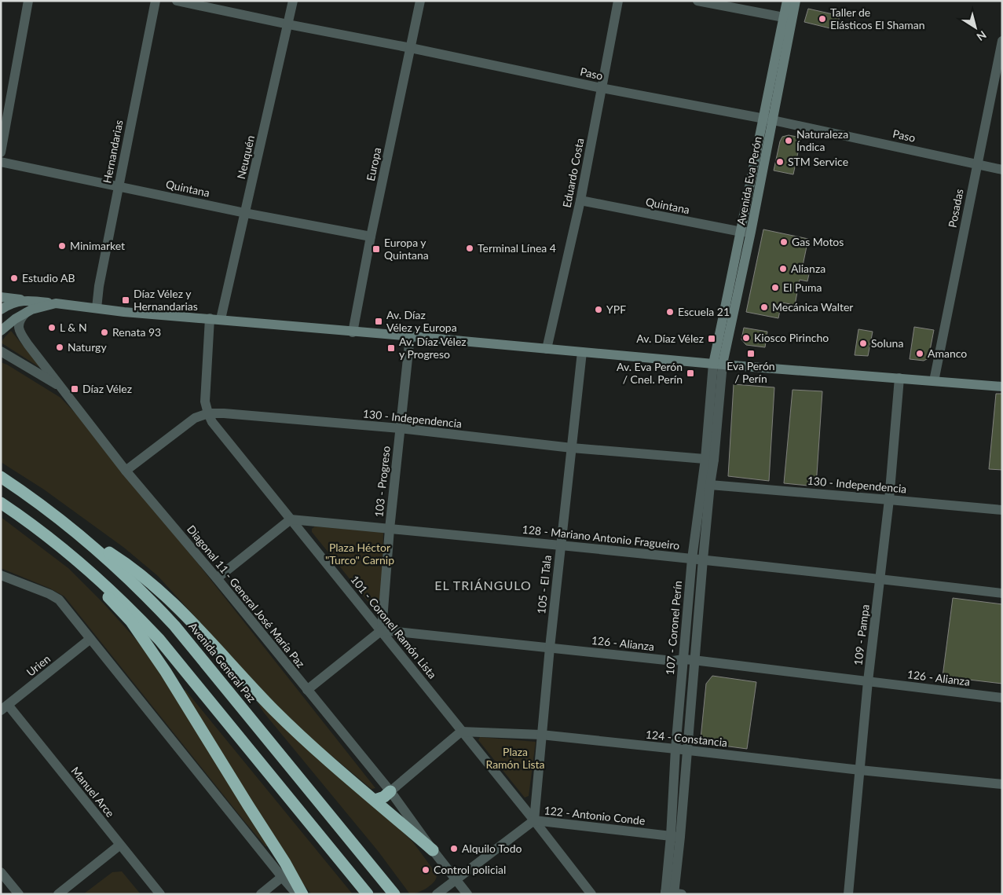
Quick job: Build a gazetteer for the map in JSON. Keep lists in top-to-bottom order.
{
  "streets": {
    "highway": ["Avenida General Paz"],
    "main road": ["Avenida Eva Perón"],
    "street": [
      "Paso",
      "Hernandarias",
      "Neuquén",
      "Europa",
      "Eduardo Costa",
      "Quintana",
      "Posadas",
      "130 - Independencia",
      "103 - Progreso",
      "128 - Mariano Antonio Fragueiro",
      "105 - El Tala",
      "Diagonal 11 - General José María Paz",
      "101 - Coronel Ramón Lista",
      "107 - Coronel Perín",
      "109 - Pampa",
      "126 - Alianza",
      "Urien",
      "124 - Constancia",
      "Manuel Arce",
      "122 - Antonio Conde"
    ]
  },
  "crossings": [
    ["Paso", "Neuquén"],
    ["Paso", "Europa"],
    ["Paso", "Eduardo Costa"],
    ["Paso", "Avenida Eva Perón"],
    ["Paso", "Posadas"],
    ["Hernandarias", "Quintana"],
    ["Neuquén", "Quintana"],
    ["Europa", "Quintana"],
    ["Eduardo Costa", "Quintana"],
    ["Avenida Eva Perón", "Quintana"],
    ["Avenida Eva Perón", "107 - Coronel Perín"],
    ["130 - Independencia", "103 - Progreso"],
    ["130 - Independencia", "105 - El Tala"],
    ["130 - Independencia", "Diagonal 11 - General José María Paz"],
    ["130 - Independencia", "101 - Coronel Ramón Lista"],
    ["130 - Independencia", "107 - Coronel Perín"],
    ["130 - Independencia", "109 - Pampa"],
    ["103 - Progreso", "128 - Mariano Antonio Fragueiro"],
    ["103 - Progreso", "101 - Coronel Ramón Lista"],
    ["103 - Progreso", "126 - Alianza"],
    ["128 - Mariano Antonio Fragueiro", "105 - El Tala"],
    ["128 - Mariano Antonio Fragueiro", "101 - Coronel Ramón Lista"],
    ["128 - Mariano Antonio Fragueiro", "107 - Coronel Perín"],
    ["128 - Mariano Antonio Fragueiro", "109 - Pampa"],
    ["105 - El Tala", "101 - Coronel Ramón Lista"],
    ["105 - El Tala", "126 - Alianza"],
    ["105 - El Tala", "124 - Constancia"],
    ["105 - El Tala", "122 - Antonio Conde"],
    ["Diagonal 11 - General José María Paz", "122 - Antonio Conde"],
    ["101 - Coronel Ramón Lista", "126 - Alianza"],
    ["101 - Coronel Ramón Lista", "124 - Constancia"],
    ["101 - Coronel Ramón Lista", "122 - Antonio Conde"],
    ["107 - Coronel Perín", "126 - Alianza"],
    ["107 - Coronel Perín", "124 - Constancia"],
    ["107 - Coronel Perín", "122 - Antonio Conde"],
    ["109 - Pampa", "126 - Alianza"],
    ["109 - Pampa", "124 - Constancia"],
    ["Urien", "Manuel Arce"]
  ],
  "districts": ["EL TRIÁNGULO"],
  "parks": ["Plaza Héctor \"Turco\" Carnip", "Plaza Ramón Lista"],
  "places": {
    "other": [
      "Taller de Elásticos El Shaman",
      "Naturaleza Índica",
      "STM Service",
      "Gas Motos",
      "Minimarket",
      "Terminal Línea 4",
      "Alianza",
      "Estudio AB",
      "El Puma",
      "Mecánica Walter",
      "YPF",
      "Escuela 21",
      "L & N",
      "Renata 93",
      "Kiosco Pirincho",
      "Soluna",
      "Naturgy",
      "Amanco",
      "Alquilo Todo",
      "Control policial"
    ],
    "transit": [
      "Europa y Quintana",
      "Díaz Vélez y Hernandarias",
      "Av. Díaz Vélez y Europa",
      "Av. Díaz Vélez",
      "Av. Díaz Vélez y Progreso",
      "Eva Perón / Perín",
      "Av. Eva Perón / Cnel. Perín",
      "Díaz Vélez"
    ]
  },
  "north": "bottom right"
}
